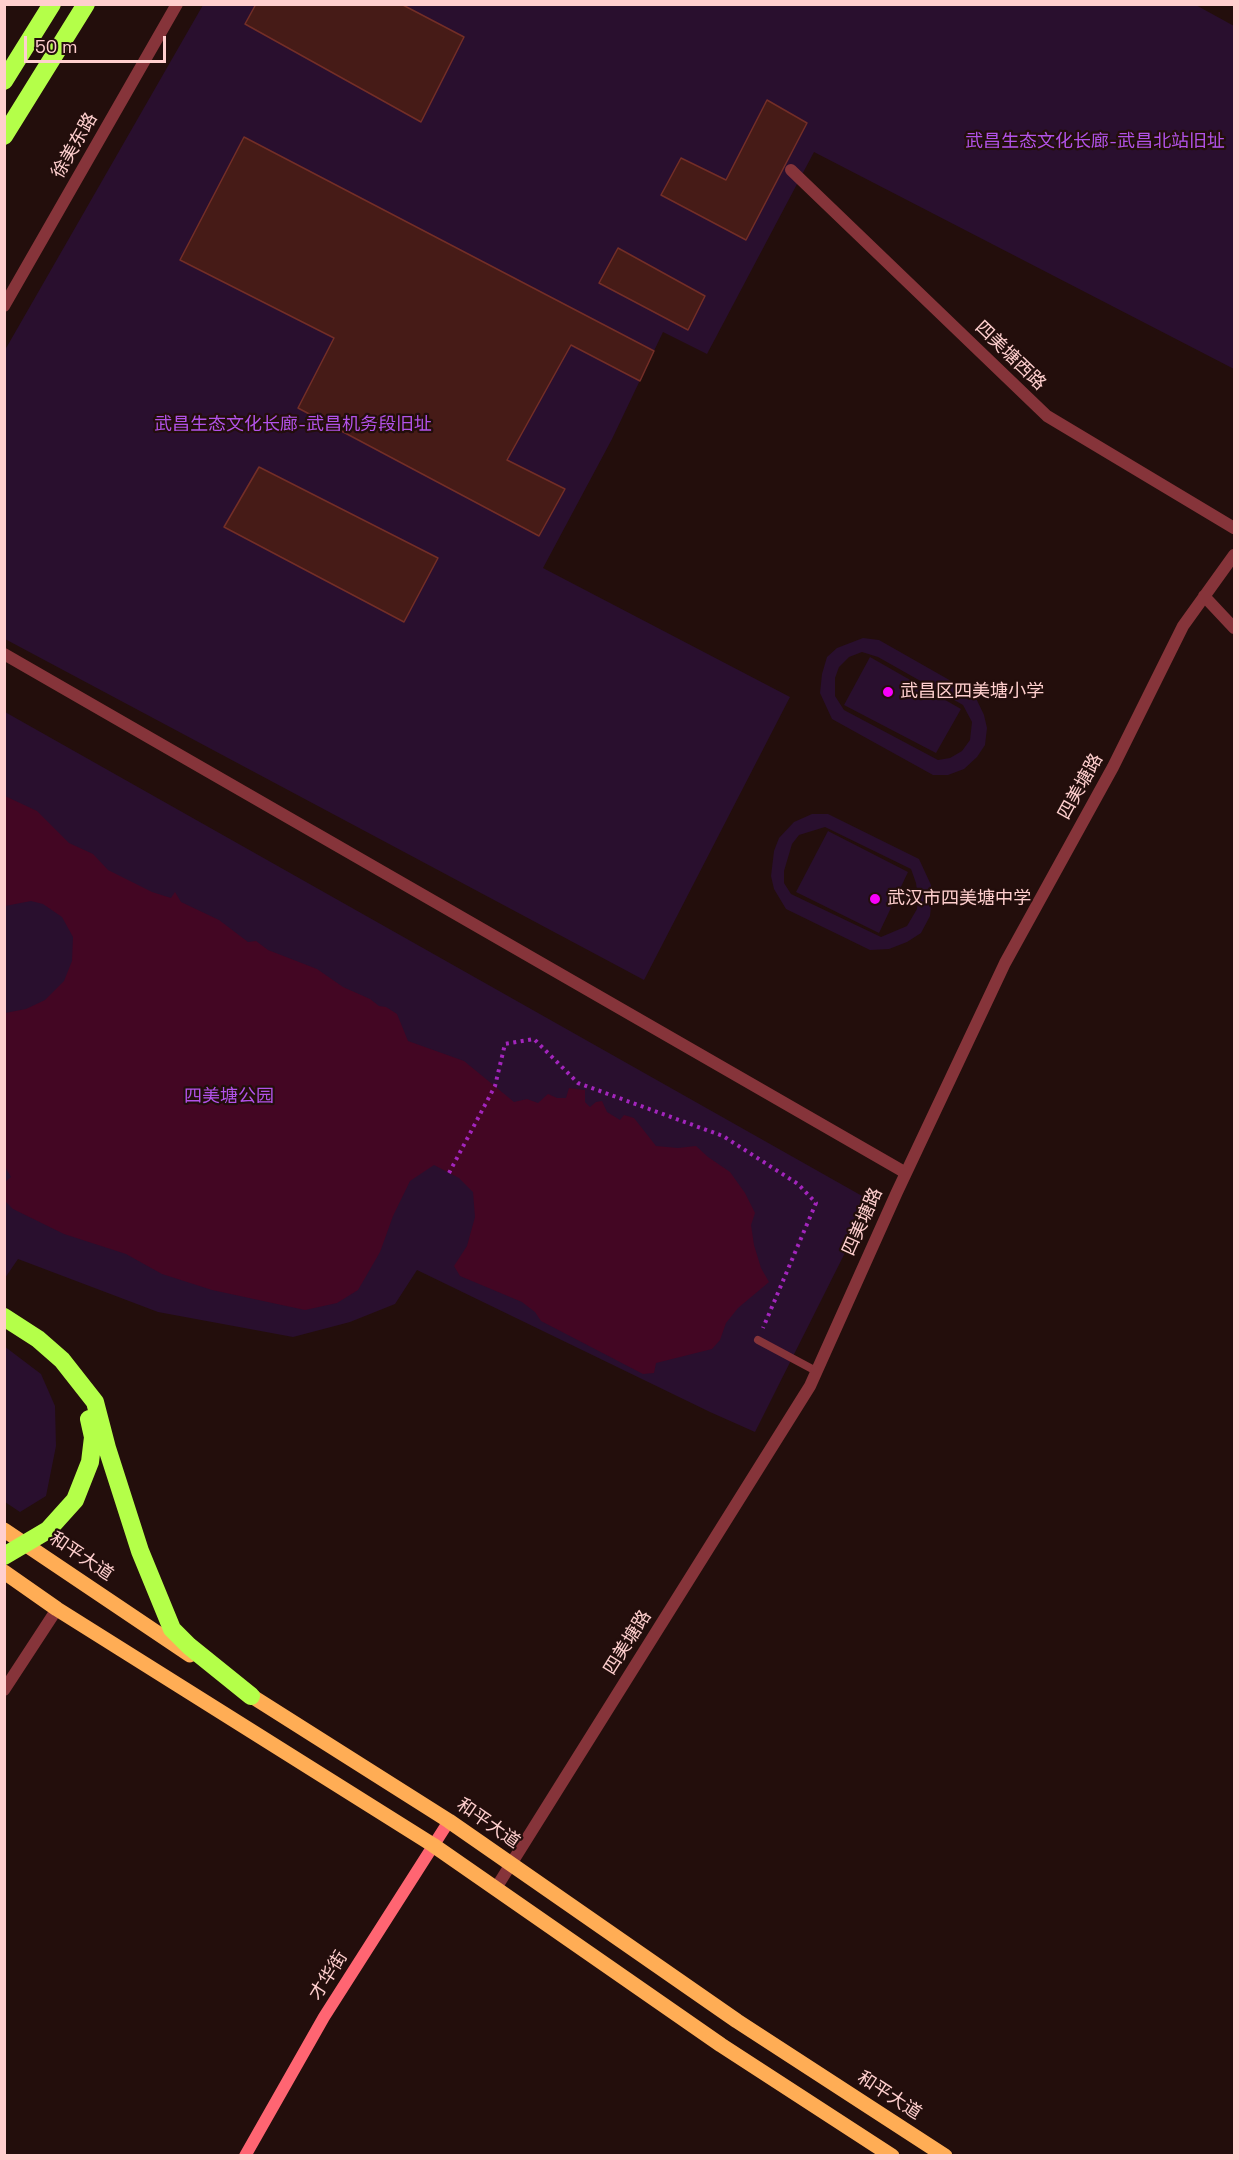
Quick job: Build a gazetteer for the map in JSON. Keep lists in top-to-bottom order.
{
  "streets": {
    "main road": ["和平大道", "才华街"],
    "street": ["徐美东路", "四美塘西路", "四美塘路"]
  },
  "crossings": [
    ["四美塘路", "和平大道"],
    ["和平大道", "才华街"]
  ],
  "parks": ["武昌生态文化长廊-武昌北站旧址", "武昌生态文化长廊-武昌机务段旧址", "四美塘公园"],
  "places": ["武昌区四美塘小学", "武汉市四美塘中学"],
  "scale_bar": "50 m"
}
